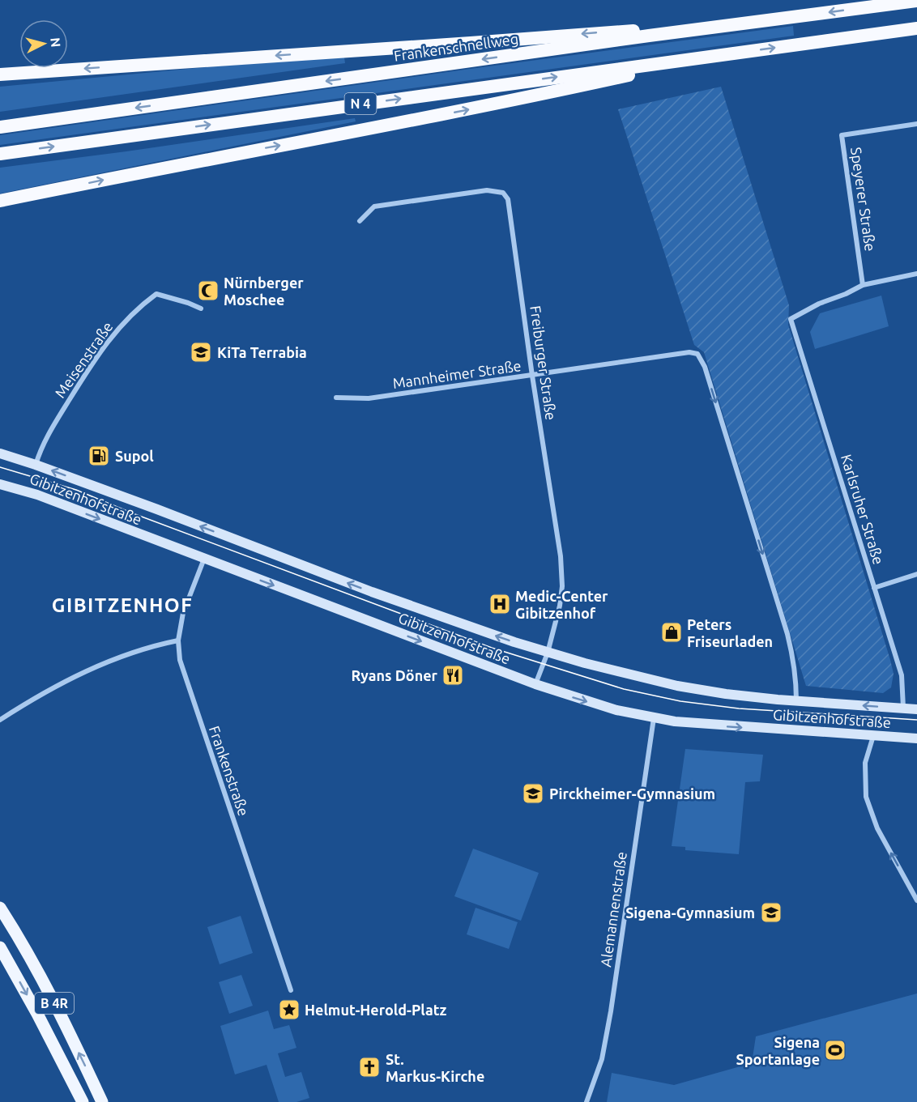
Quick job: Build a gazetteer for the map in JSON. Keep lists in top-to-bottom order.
{
  "streets": {
    "highway": ["Frankenschnellweg", "N 4"],
    "main road": ["Gibitzenhofstraße", "B 4R"],
    "street": [
      "Speyerer Straße",
      "Meisenstraße",
      "Freiburger Straße",
      "Mannheimer Straße",
      "Karlsruher Straße",
      "Frankenstraße",
      "Alemannenstraße"
    ]
  },
  "crossings": [
    ["Speyerer Straße", "Karlsruher Straße"],
    ["Meisenstraße", "Gibitzenhofstraße"],
    ["Freiburger Straße", "Mannheimer Straße"],
    ["Freiburger Straße", "Gibitzenhofstraße"],
    ["Mannheimer Straße", "Gibitzenhofstraße"],
    ["Gibitzenhofstraße", "Karlsruher Straße"],
    ["Gibitzenhofstraße", "Frankenstraße"],
    ["Gibitzenhofstraße", "Alemannenstraße"]
  ],
  "districts": ["GIBITZENHOF"],
  "places": {
    "mosque": ["Nürnberger Moschee"],
    "school or university": ["KiTa Terrabia", "Pirckheimer-Gymnasium", "Sigena-Gymnasium"],
    "fuel station": ["Supol"],
    "hospital": ["Medic-Center Gibitzenhof"],
    "shop": ["Peters Friseurladen"],
    "restaurant": ["Ryans Döner"],
    "place": ["Helmut-Herold-Platz"],
    "sports": ["Sigena Sportanlage"],
    "church": ["St. Markus-Kirche"]
  },
  "north": "right"
}
